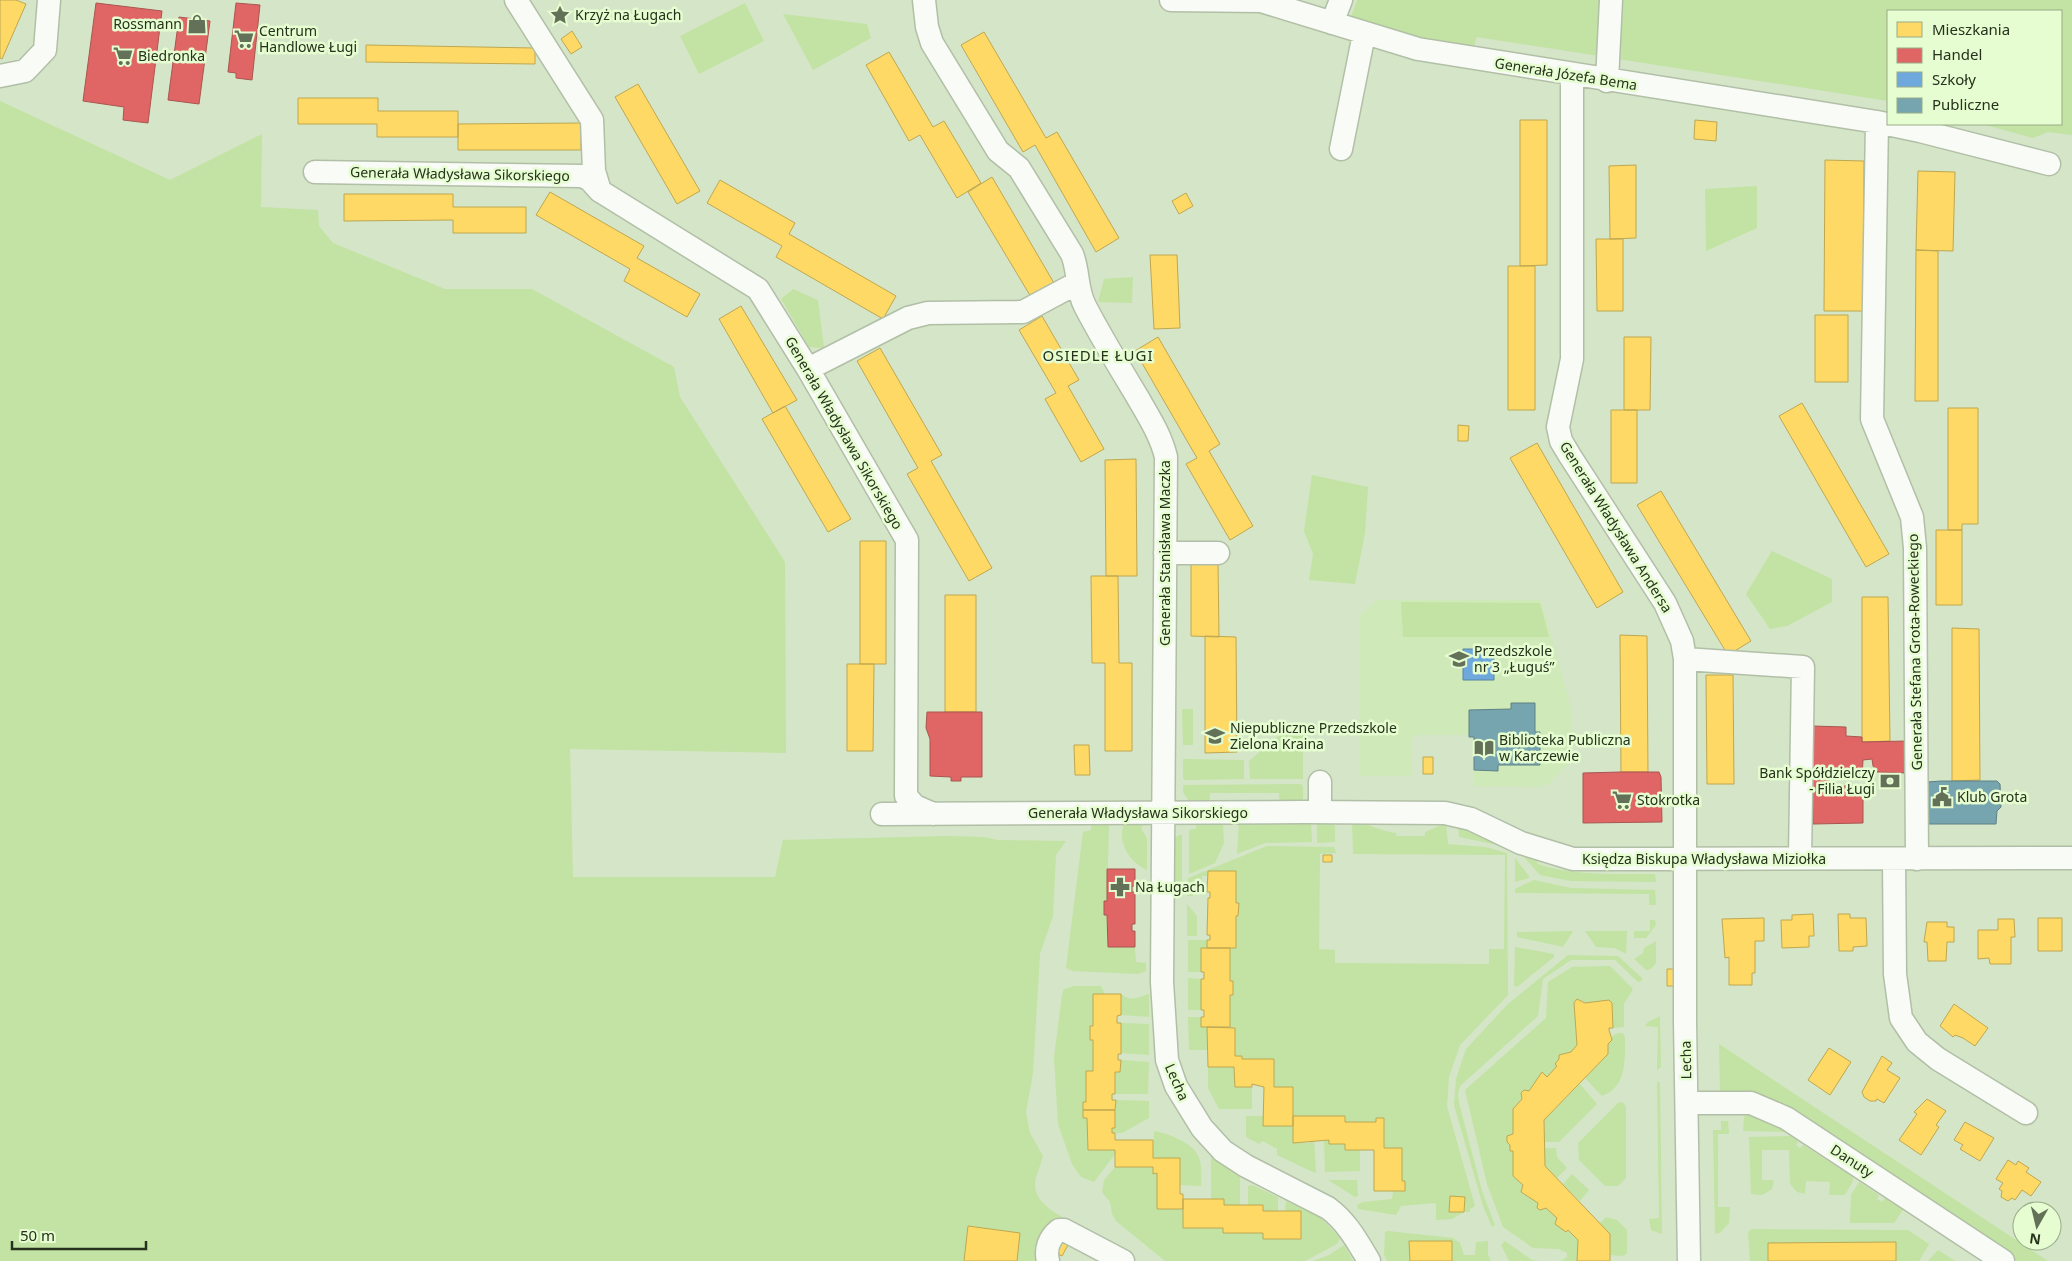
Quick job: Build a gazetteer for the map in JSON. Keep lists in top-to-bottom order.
{
  "streets": {
    "street": [
      "Generała Józefa Bema",
      "Generała Władysława Sikorskiego",
      "Generała Władysława Andersa",
      "Generała Stanisława Maczka",
      "Generała Stefana Grota-Roweckiego",
      "Księdza Biskupa Władysława Miziołka",
      "Lecha",
      "Danuty"
    ]
  },
  "crossings": [
    ["Generała Józefa Bema", "Generała Władysława Andersa"],
    ["Generała Józefa Bema", "Generała Stefana Grota-Roweckiego"],
    ["Generała Władysława Sikorskiego", "Generała Stanisława Maczka"],
    ["Generała Władysława Sikorskiego", "Księdza Biskupa Władysława Miziołka"],
    ["Generała Władysława Sikorskiego", "Lecha"],
    ["Generała Władysława Andersa", "Księdza Biskupa Władysława Miziołka"],
    ["Generała Władysława Andersa", "Lecha"],
    ["Generała Stanisława Maczka", "Lecha"],
    ["Generała Stefana Grota-Roweckiego", "Księdza Biskupa Władysława Miziołka"],
    ["Księdza Biskupa Władysława Miziołka", "Lecha"],
    ["Lecha", "Danuty"]
  ],
  "districts": ["OSIEDLE ŁUGI"],
  "places": {
    "place": ["Krzyż na Ługach"],
    "shop": ["Rossmann"],
    "supermarket": ["Centrum Handlowe Ługi", "Biedronka", "Stokrotka"],
    "school or university": ["Przedszkole nr 3 „Ługuś”", "Niepubliczne Przedszkole Zielona Kraina"],
    "library": ["Biblioteka Publiczna w Karczewie"],
    "bank": ["Bank Spółdzielczy - Filia Ługi"],
    "public building": ["Klub Grota"],
    "pharmacy": ["Na Ługach"]
  },
  "legend": [
    "Mieszkania",
    "Handel",
    "Szkoły",
    "Publiczne"
  ],
  "scale_bar": "50 m",
  "north": "bottom"
}
